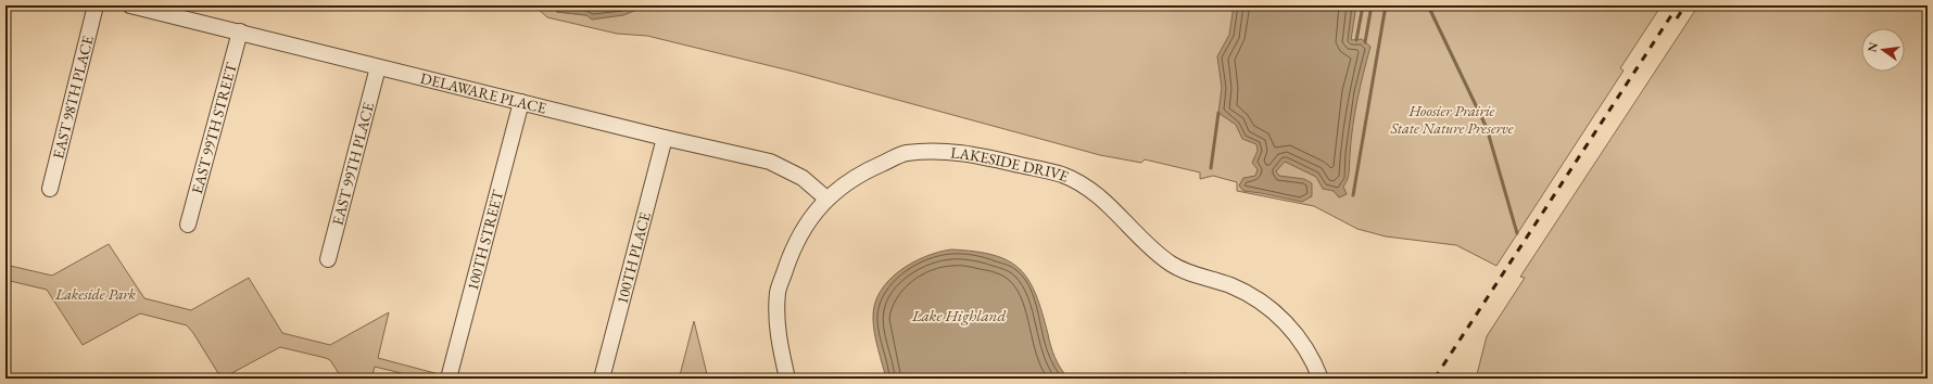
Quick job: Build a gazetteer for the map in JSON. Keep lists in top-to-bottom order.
{
  "streets": {
    "street": [
      "DELAWARE PLACE",
      "EAST 98TH PLACE",
      "EAST 99TH STREET",
      "EAST 99TH PLACE",
      "LAKESIDE DRIVE",
      "100TH STREET",
      "100TH PLACE"
    ]
  },
  "crossings": [
    ["DELAWARE PLACE", "EAST 99TH STREET"],
    ["DELAWARE PLACE", "EAST 99TH PLACE"],
    ["DELAWARE PLACE", "LAKESIDE DRIVE"],
    ["DELAWARE PLACE", "100TH STREET"],
    ["DELAWARE PLACE", "100TH PLACE"]
  ],
  "water": ["Lake Highland"],
  "parks": ["Hoosier Prairie State Nature Preserve", "Lakeside Park"],
  "north": "left"
}
